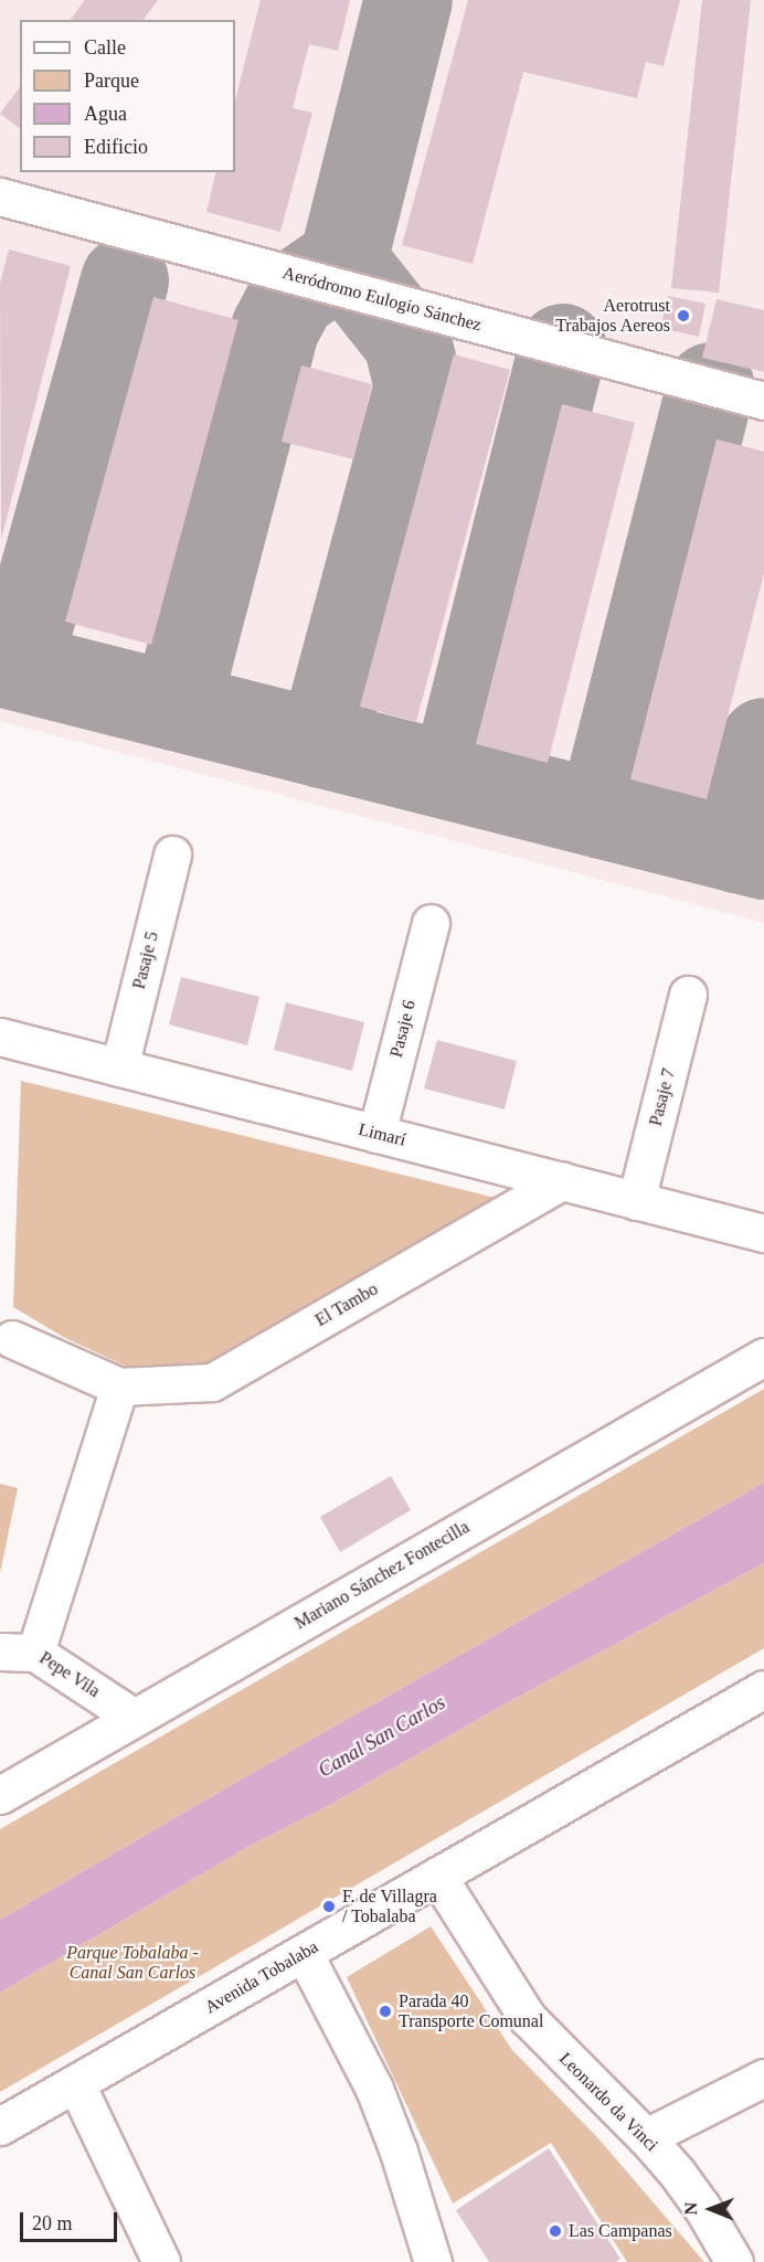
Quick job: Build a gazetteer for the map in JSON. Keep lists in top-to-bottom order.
{
  "streets": {
    "street": [
      "Aeródromo Eulogio Sánchez",
      "Pasaje 5",
      "Pasaje 6",
      "Pasaje 7",
      "Limarí",
      "El Tambo",
      "Mariano Sánchez Fontecilla",
      "Pepe Vila",
      "Avenida Tobalaba",
      "Leonardo da Vinci"
    ]
  },
  "crossings": [
    ["Pasaje 5", "Limarí"],
    ["Pasaje 6", "Limarí"],
    ["Pasaje 7", "Limarí"],
    ["Limarí", "El Tambo"],
    ["Mariano Sánchez Fontecilla", "Pepe Vila"],
    ["Avenida Tobalaba", "Leonardo da Vinci"]
  ],
  "water": ["Canal San Carlos"],
  "parks": ["Parque Tobalaba - Canal San Carlos"],
  "places": [
    "Aerotrust Trabajos Aereos",
    "F. de Villagra / Tobalaba",
    "Parada 40 Transporte Comunal",
    "Las Campanas"
  ],
  "legend": [
    "Calle",
    "Parque",
    "Agua",
    "Edificio"
  ],
  "scale_bar": "20 m",
  "north": "left"
}
